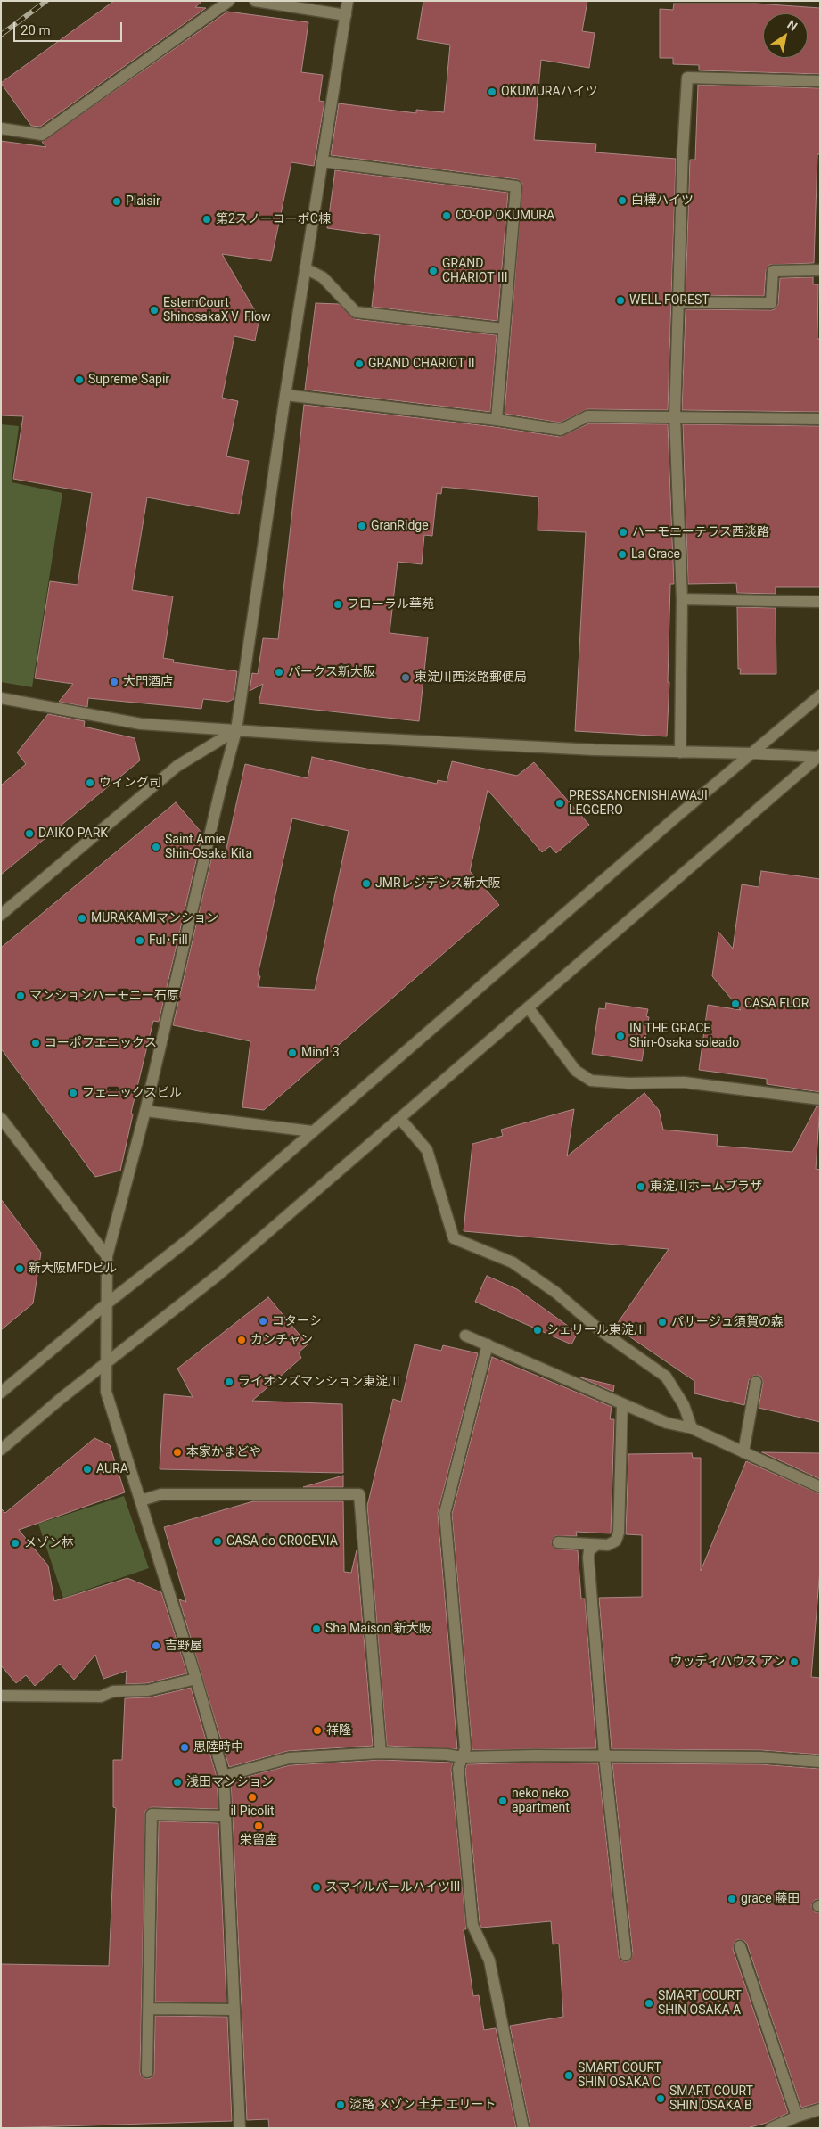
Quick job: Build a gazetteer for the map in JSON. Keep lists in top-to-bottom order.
{
  "places": [
    "OKUMURAハイツ",
    "白樺ハイツ",
    "Plaisir",
    "CO-OP OKUMURA",
    "第2スノーコーポC棟",
    "GRAND CHARIOT III",
    "WELL FOREST",
    "EstemCourt ShinosakaXⅤ Flow",
    "GRAND CHARIOT II",
    "Supreme Sapir",
    "GranRidge",
    "ハーモニーテラス西淡路",
    "La Grace",
    "フローラル華苑",
    "パークス新大阪",
    "東淀川西淡路郵便局",
    "大門酒店",
    "ウィング司",
    "PRESSANCENISHIAWAJI LEGGERO",
    "DAIKO PARK",
    "Saint Amie Shin-Osaka Kita",
    "JMRレジデンス新大阪",
    "MURAKAMIマンション",
    "Ful･Fill",
    "マンションハーモニー石原",
    "CASA FLOR",
    "IN THE GRACE Shin-Osaka soleado",
    "コーポフエニックス",
    "Mind 3",
    "フェニックスビル",
    "東淀川ホームプラザ",
    "新大阪MFDビル",
    "コターシ",
    "パサージュ須賀の森",
    "シェリール東淀川",
    "カンチャン",
    "ライオンズマンション東淀川",
    "本家かまどや",
    "AURA",
    "CASA do CROCEVIA",
    "メゾン林",
    "Sha Maison 新大阪",
    "吉野屋",
    "ウッディハウス アン",
    "祥隆",
    "思陸時中",
    "浅田マンション",
    "il Picolit",
    "neko neko apartment",
    "栄留座",
    "スマイルパールハイツIII",
    "grace 藤田",
    "SMART COURT SHIN OSAKA A",
    "SMART COURT SHIN OSAKA C",
    "SMART COURT SHIN OSAKA B",
    "淡路 メゾン 土井 エリート"
  ],
  "scale_bar": "20 m",
  "north": "top right"
}
